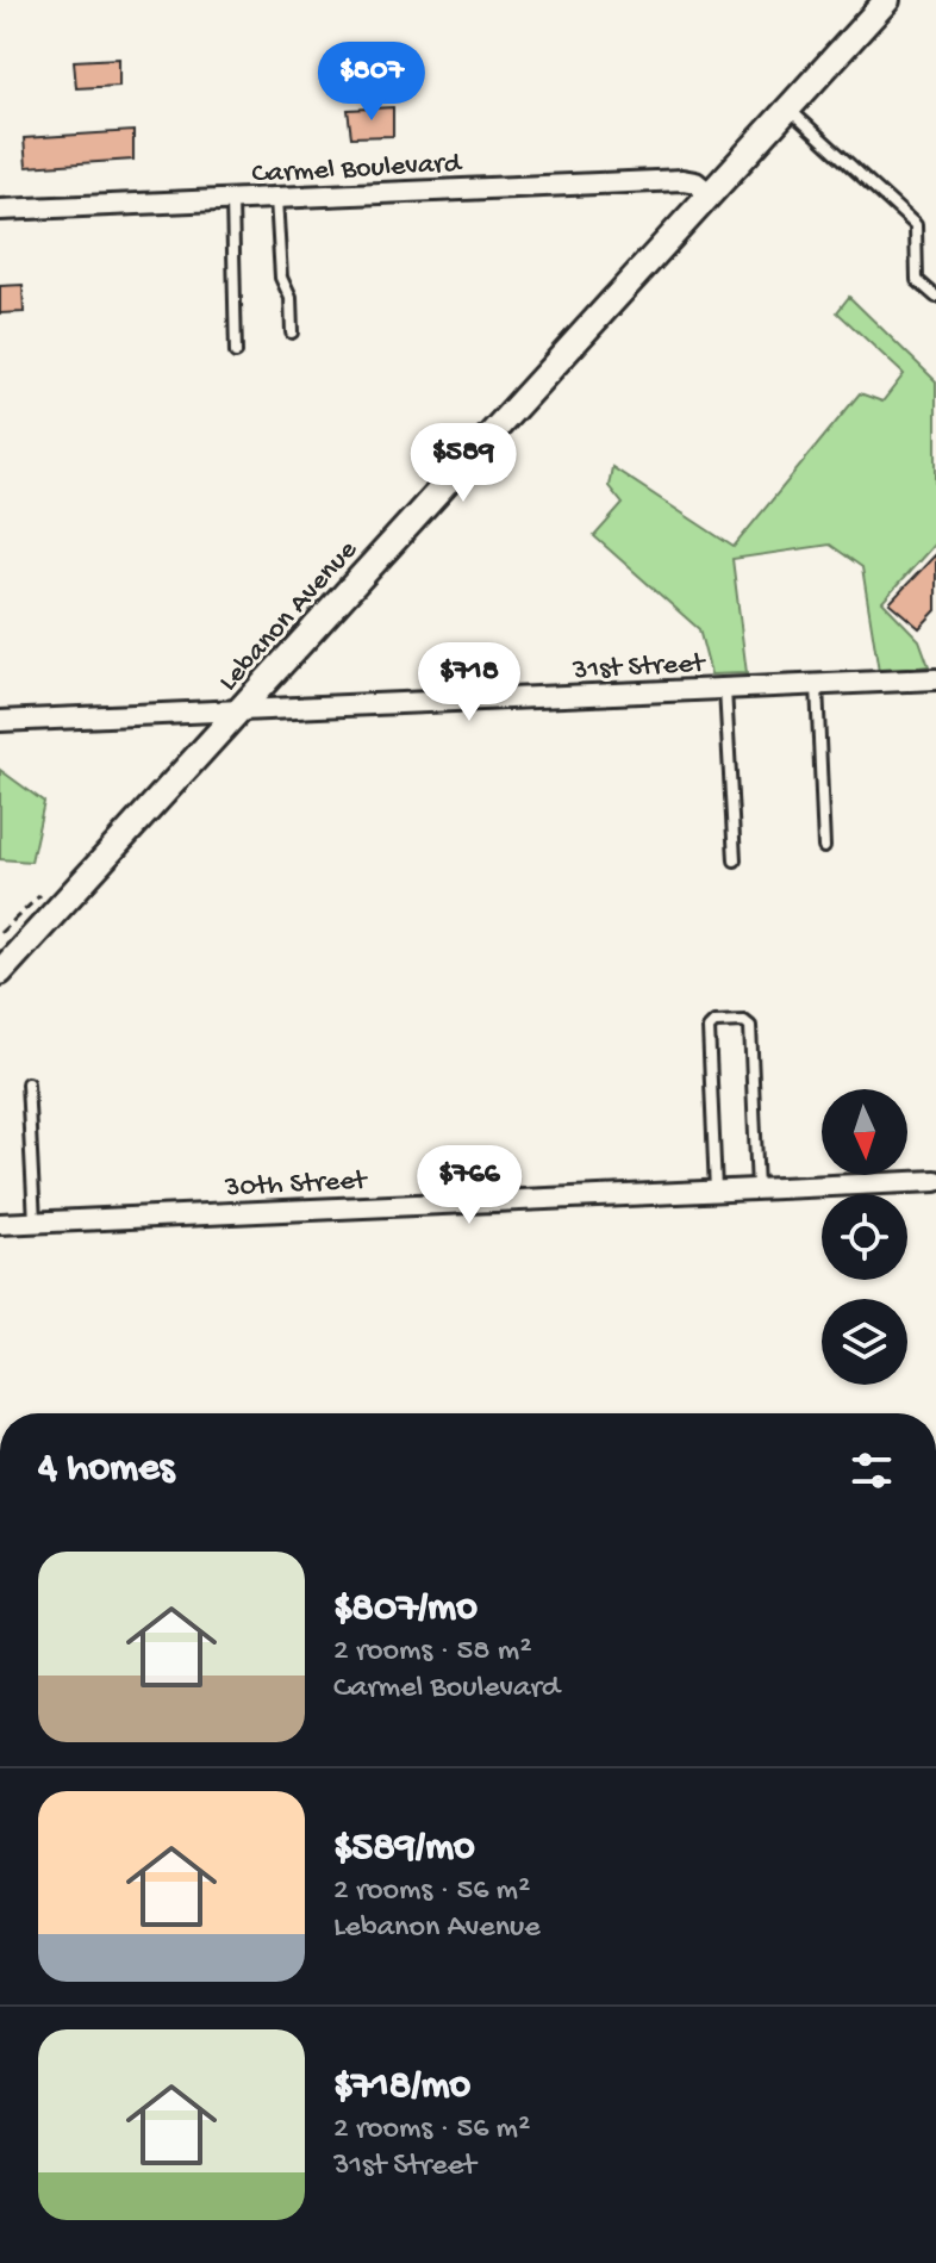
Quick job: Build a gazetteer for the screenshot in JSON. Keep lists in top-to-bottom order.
{
  "streets": {
    "street": [
      "Carmel Boulevard",
      "Lebanon Avenue",
      "31st Street",
      "30th Street"
    ]
  },
  "crossings": [
    ["Carmel Boulevard", "Lebanon Avenue"],
    ["Lebanon Avenue", "31st Street"]
  ],
  "north": "bottom",
  "page": {
    "price": [
      "$807",
      "$589",
      "$718",
      "$766"
    ],
    "heading": "4 homes",
    "list": [
      {
        "name": "$807/mo",
        "note": "2 rooms · 58 m² · Carmel Boulevard"
      },
      {
        "name": "$589/mo",
        "note": "2 rooms · 56 m² · Lebanon Avenue"
      },
      {
        "name": "$718/mo",
        "note": "2 rooms · 56 m² · 31st Street"
      }
    ]
  }
}
